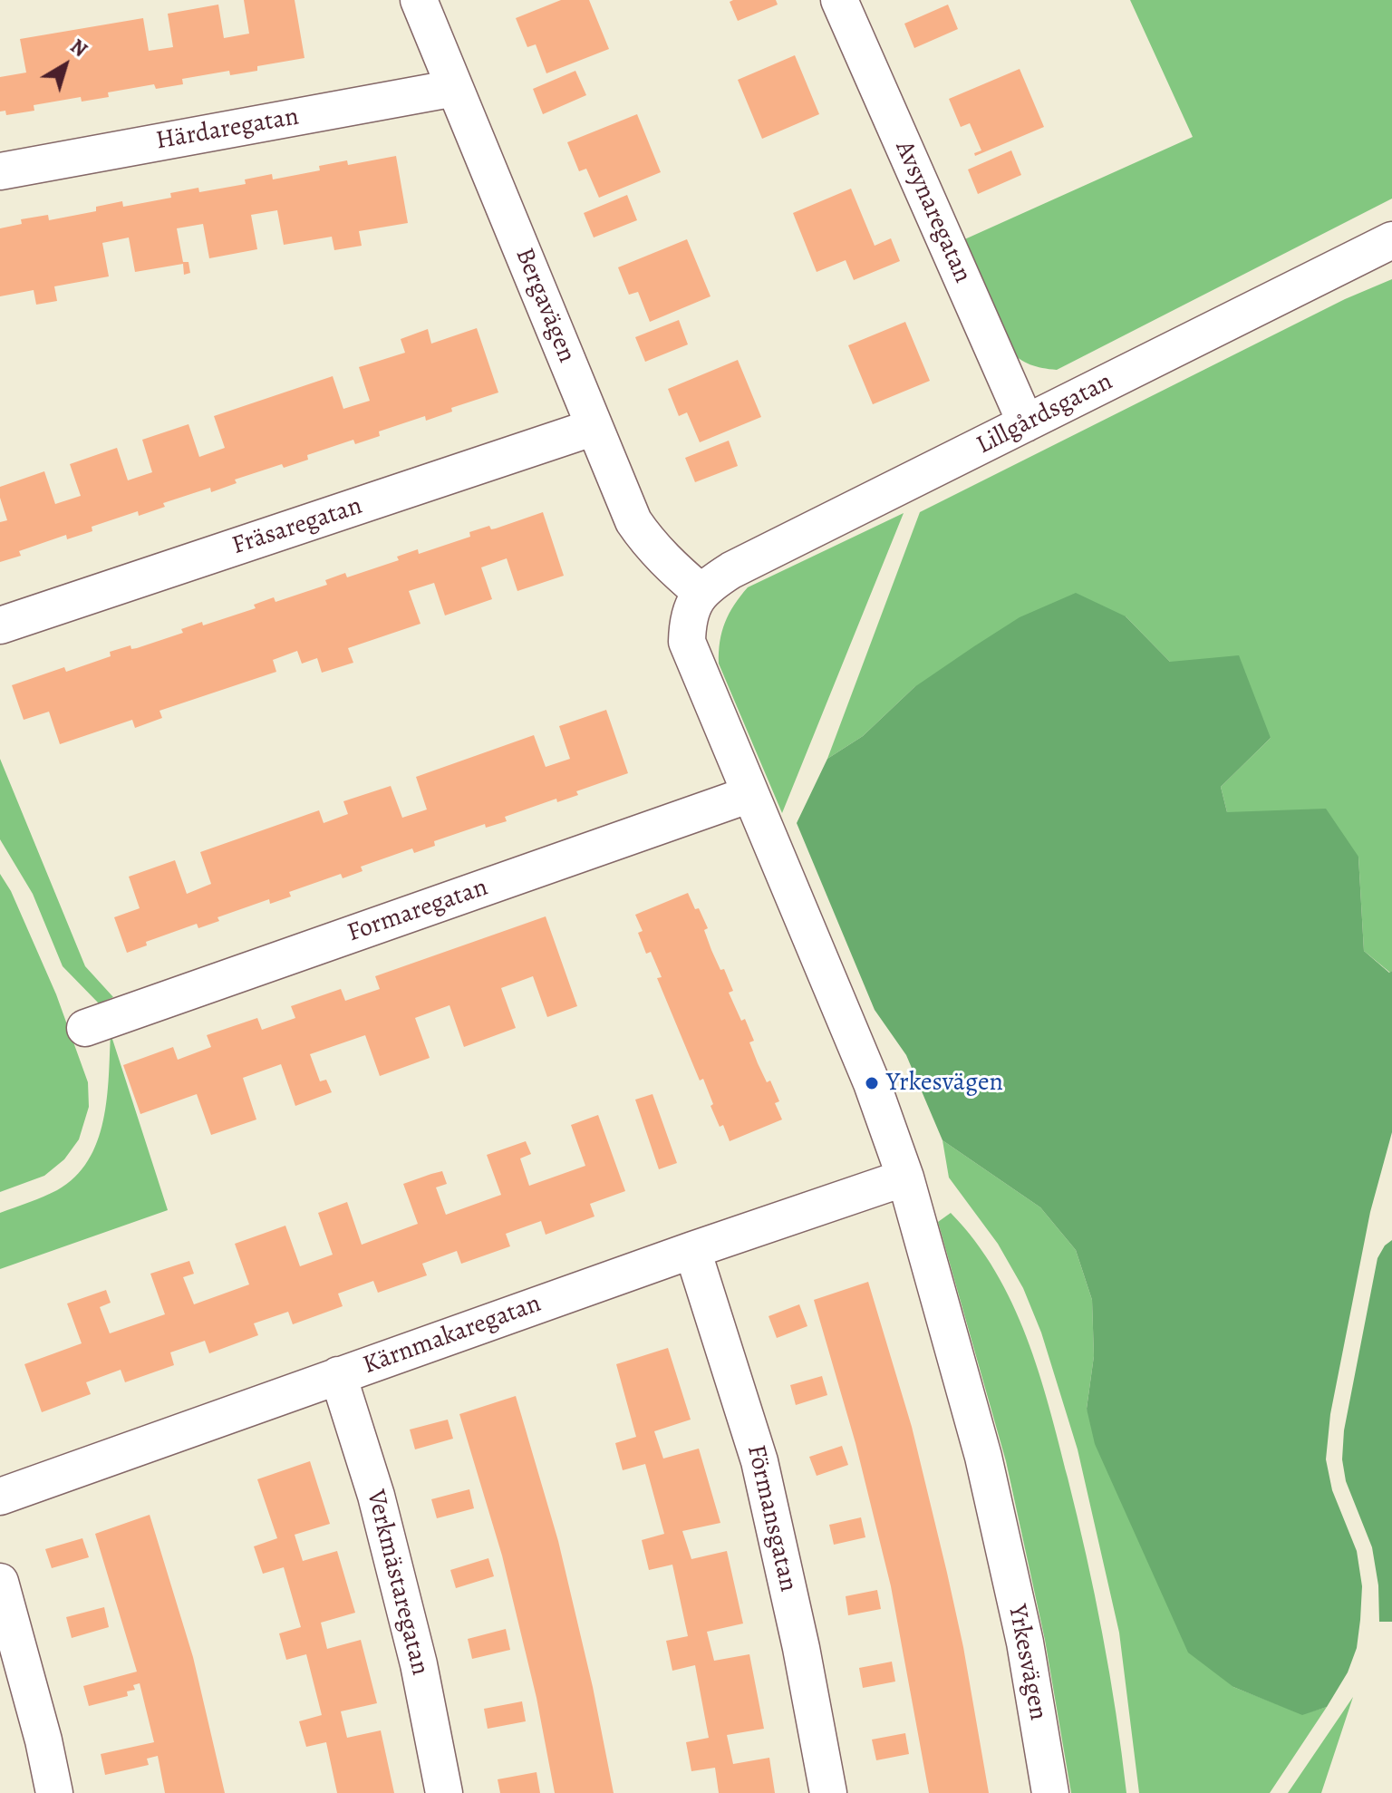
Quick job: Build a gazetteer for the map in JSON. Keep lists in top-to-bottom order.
{
  "streets": {
    "street": [
      "Härdaregatan",
      "Avsynaregatan",
      "Bergavägen",
      "Lillgårdsgatan",
      "Fräsaregatan",
      "Formaregatan",
      "Kärnmakaregatan",
      "Förmansgatan",
      "Verkmästaregatan",
      "Yrkesvägen"
    ]
  },
  "crossings": [
    ["Härdaregatan", "Bergavägen"],
    ["Avsynaregatan", "Lillgårdsgatan"],
    ["Bergavägen", "Lillgårdsgatan"],
    ["Bergavägen", "Fräsaregatan"],
    ["Bergavägen", "Yrkesvägen"],
    ["Lillgårdsgatan", "Yrkesvägen"],
    ["Formaregatan", "Yrkesvägen"],
    ["Kärnmakaregatan", "Förmansgatan"],
    ["Kärnmakaregatan", "Verkmästaregatan"],
    ["Kärnmakaregatan", "Yrkesvägen"]
  ],
  "places": ["Yrkesvägen"],
  "north": "top right"
}
